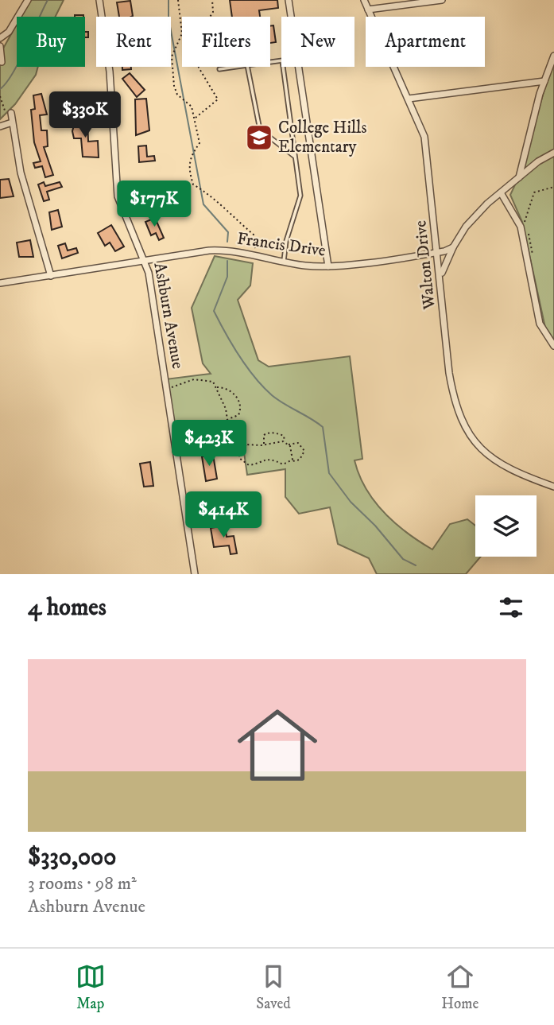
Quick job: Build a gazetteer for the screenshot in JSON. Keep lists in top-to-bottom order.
{
  "streets": {
    "street": ["Francis Drive", "Walton Drive", "Ashburn Avenue"]
  },
  "crossings": [
    ["Francis Drive", "Walton Drive"],
    ["Francis Drive", "Ashburn Avenue"]
  ],
  "places": {
    "school or university": ["College Hills Elementary"]
  },
  "page": {
    "chip": [
      "Buy",
      "Rent",
      "Filters",
      "New",
      "Apartment"
    ],
    "price": [
      "$330K",
      "$177K",
      "$423K",
      "$414K"
    ],
    "heading": "4 homes",
    "list": [
      {
        "name": "$330,000",
        "note": "3 rooms · 98 m² · Ashburn Avenue"
      }
    ],
    "tabs": ["Map", "Saved", "Home"]
  }
}
